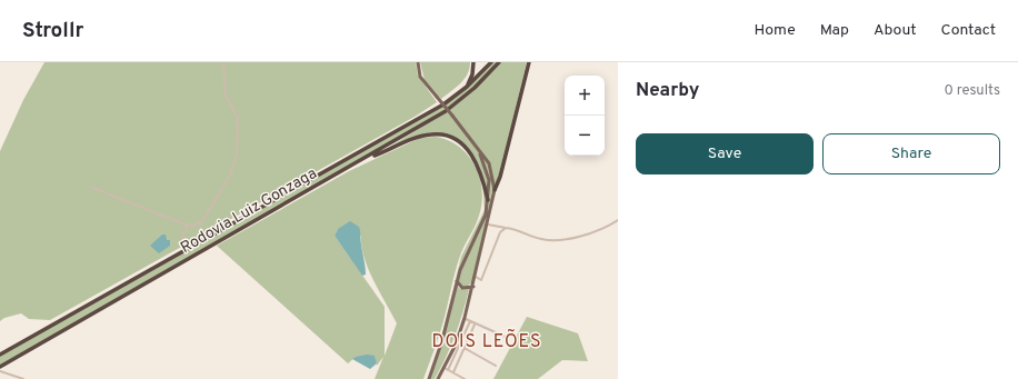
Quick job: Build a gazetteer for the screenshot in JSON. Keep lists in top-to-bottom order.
{
  "streets": {
    "highway": ["Rodovia Luiz Gonzaga"]
  },
  "districts": ["DOIS LEÕES"],
  "page": {
    "header": "Strollr",
    "nav": [
      "Home",
      "Map",
      "About",
      "Contact"
    ],
    "heading": ["Nearby", "0 results"],
    "map_buttons": ["+", "−"],
    "buttons": ["Save", "Share"]
  }
}
